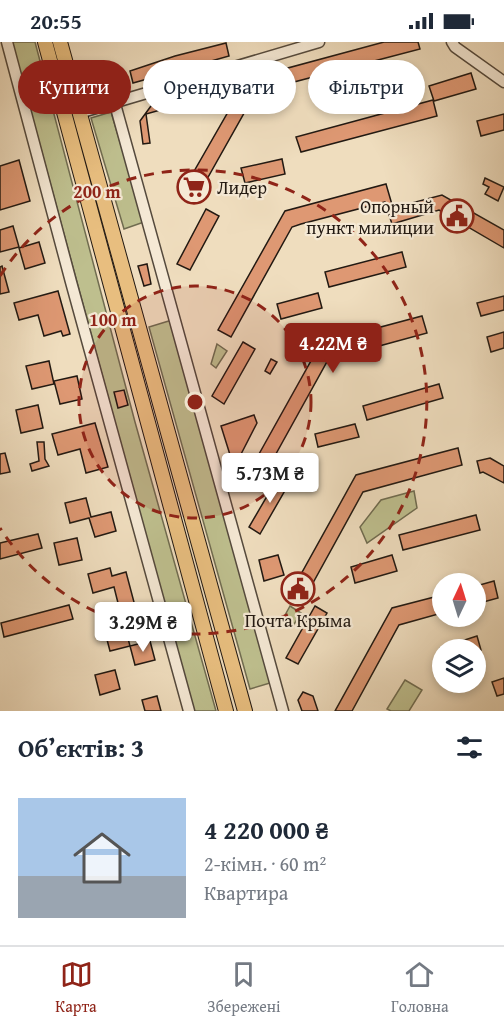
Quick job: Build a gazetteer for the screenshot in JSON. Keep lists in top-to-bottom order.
{
  "places": {
    "supermarket": ["Лидер"],
    "public building": ["Опорный пункт милиции", "Почта Крыма"]
  },
  "north": "top",
  "page": {
    "status": "20:55",
    "chip": ["Купити", "Орендувати", "Фільтри"],
    "price": ["4.22M ₴", "5.73M ₴", "3.29M ₴"],
    "heading": "Об’єктів: 3",
    "list": [
      {
        "name": "4 220 000 ₴",
        "note": "2-кімн. · 60 m² · Квартира"
      }
    ],
    "tabs": ["Карта", "Збережені", "Головна"]
  },
  "rings": ["200 m", "100 m"]
}
